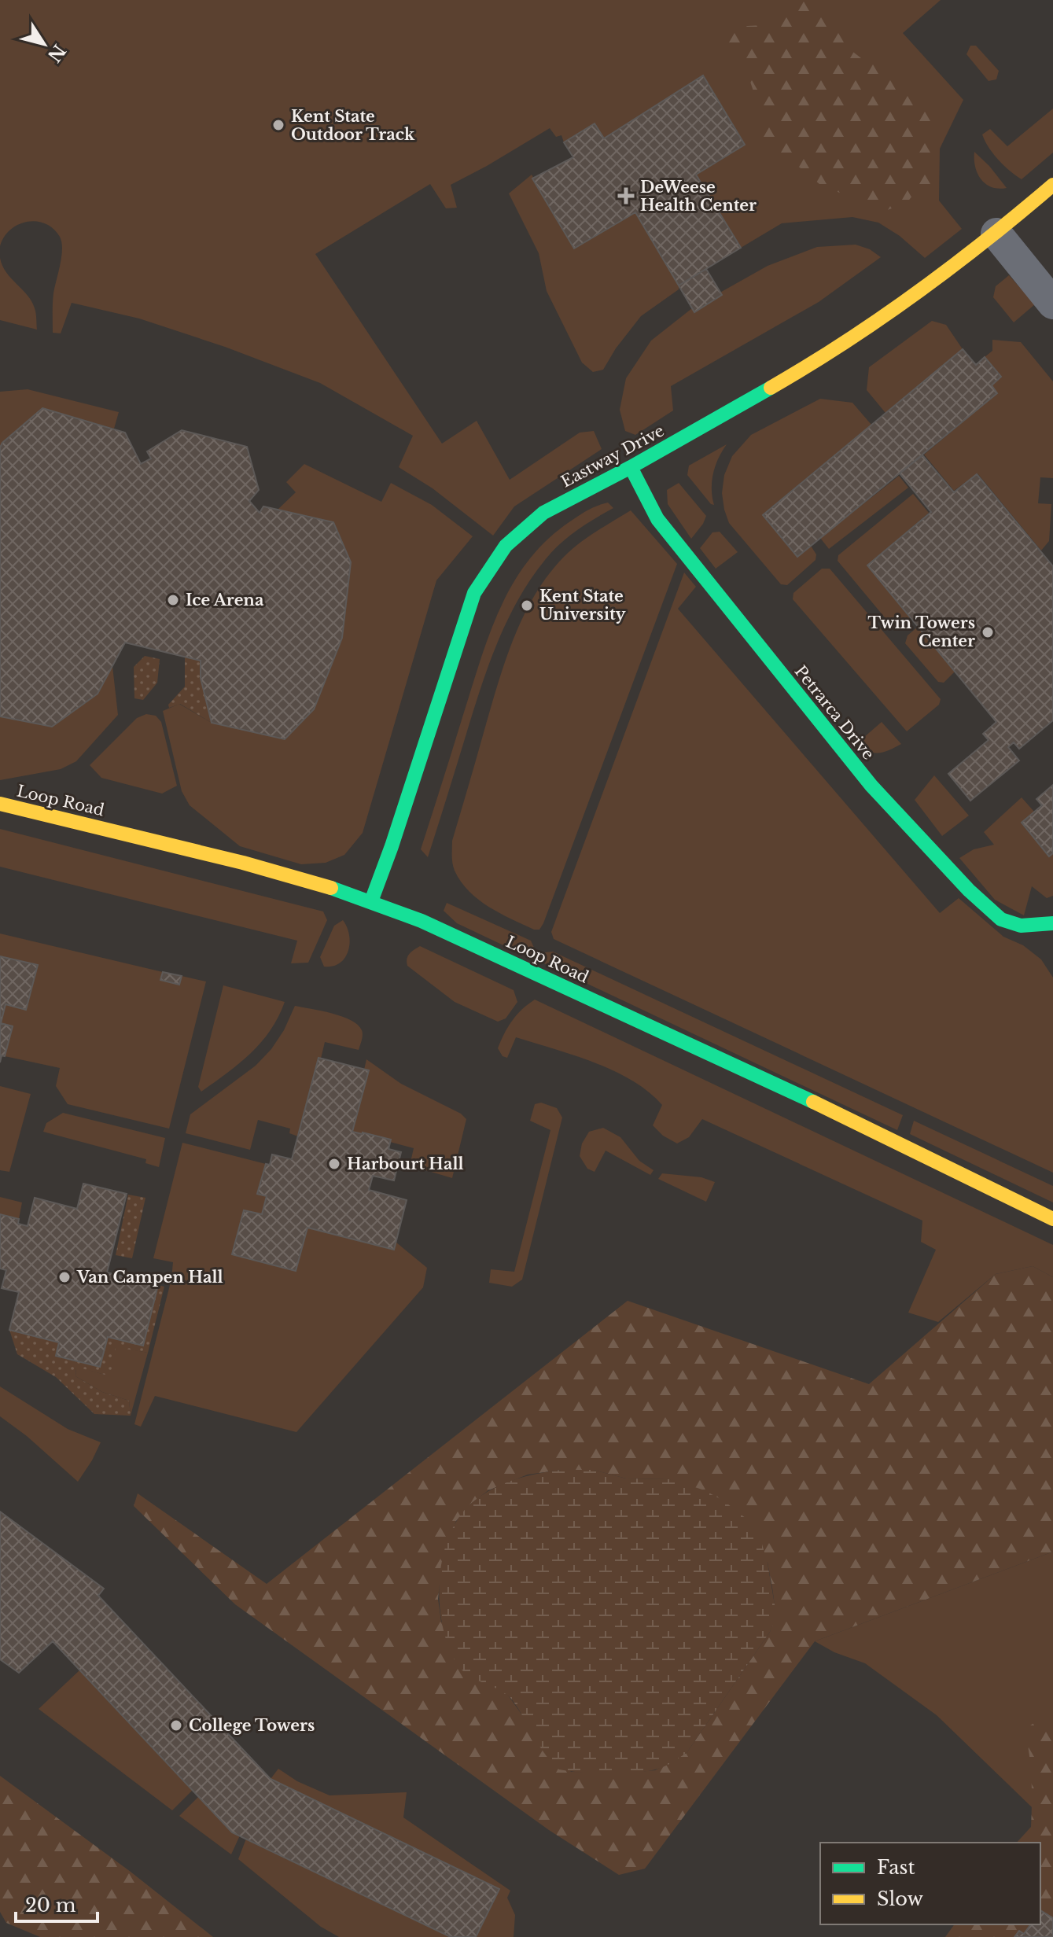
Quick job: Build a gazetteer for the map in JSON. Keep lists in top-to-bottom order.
{
  "streets": {
    "street": ["Eastway Drive", "Petrarca Drive", "Loop Road"]
  },
  "crossings": [
    ["Eastway Drive", "Petrarca Drive"],
    ["Eastway Drive", "Loop Road"]
  ],
  "places": {
    "other": [
      "Kent State Outdoor Track",
      "Ice Arena",
      "Kent State University",
      "Twin Towers Center",
      "Harbourt Hall",
      "Van Campen Hall",
      "College Towers"
    ],
    "health": ["DeWeese Health Center"]
  },
  "legend": ["Fast", "Slow"],
  "scale_bar": "20 m",
  "north": "bottom right"
}
